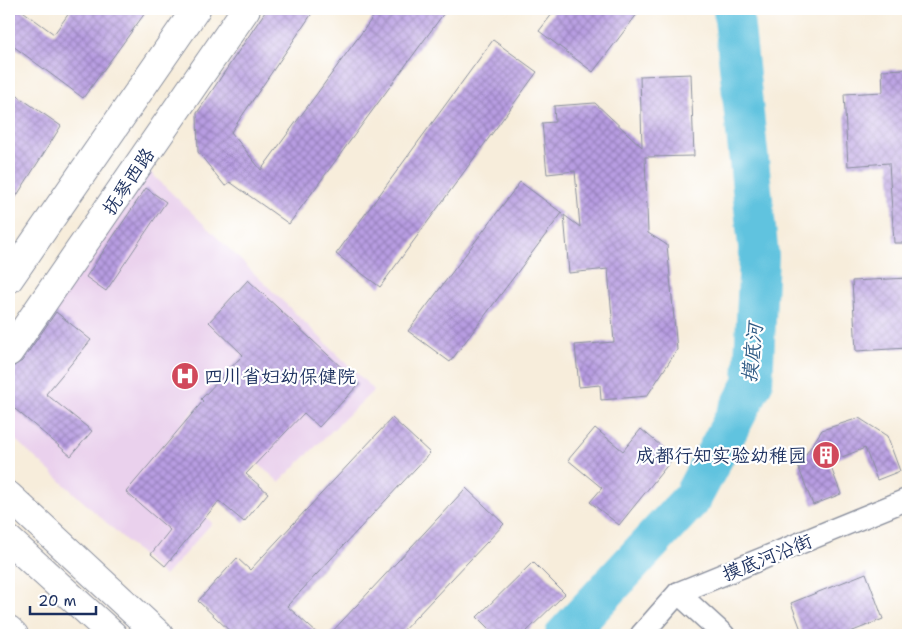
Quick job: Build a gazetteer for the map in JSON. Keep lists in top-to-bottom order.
{
  "streets": {
    "main road": ["抚琴西路"],
    "street": ["摸底河沿街"]
  },
  "water": ["摸底河"],
  "places": {
    "hospital": ["四川省妇幼保健院"],
    "building": ["成都行知实验幼稚园"]
  },
  "scale_bar": "20 m"
}
